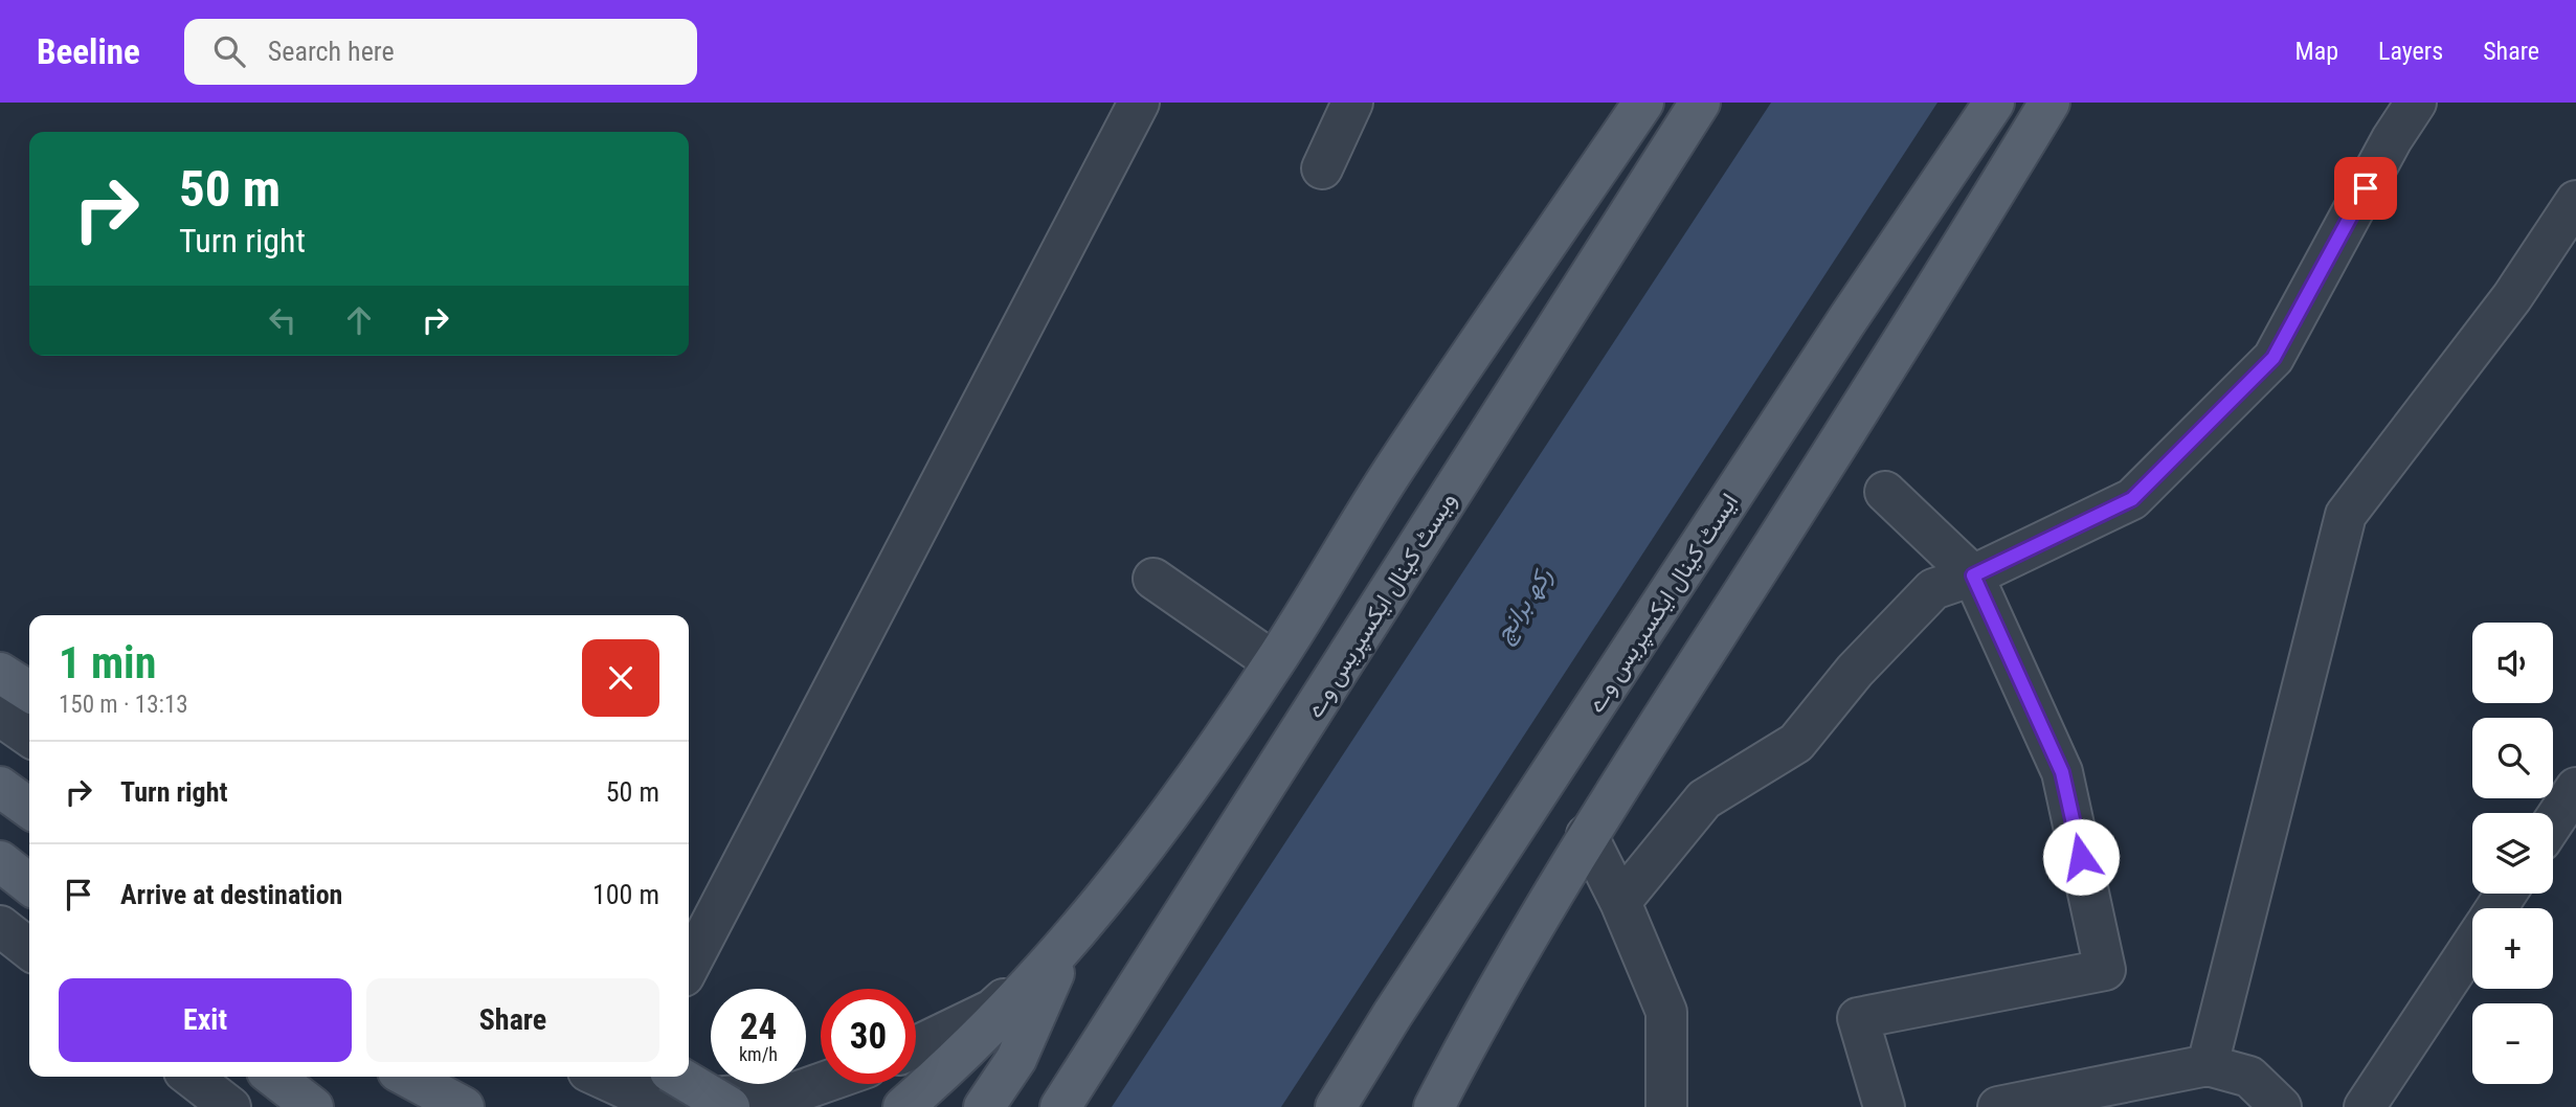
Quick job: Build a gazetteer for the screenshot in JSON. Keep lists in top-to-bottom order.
{
  "streets": {
    "main road": ["ایسٹ کینال ایکسپریس وے", "ویسٹ کینال ایکسپریس وے"]
  },
  "water": ["رکھ برانچ"],
  "page": {
    "header": "Beeline",
    "search": "Search here",
    "nav": ["Map", "Layers", "Share"],
    "turn": ["50 m", "Turn right"],
    "heading": ["1 min", "150 m · 13:13"],
    "map_buttons": ["+", "−"],
    "list": [
      {
        "name": "Turn right",
        "value": "50 m"
      },
      {
        "name": "Arrive at destination",
        "value": "100 m"
      }
    ],
    "buttons": ["Exit", "Share"],
    "speed": "24 km/h",
    "limit": "30"
  }
}
